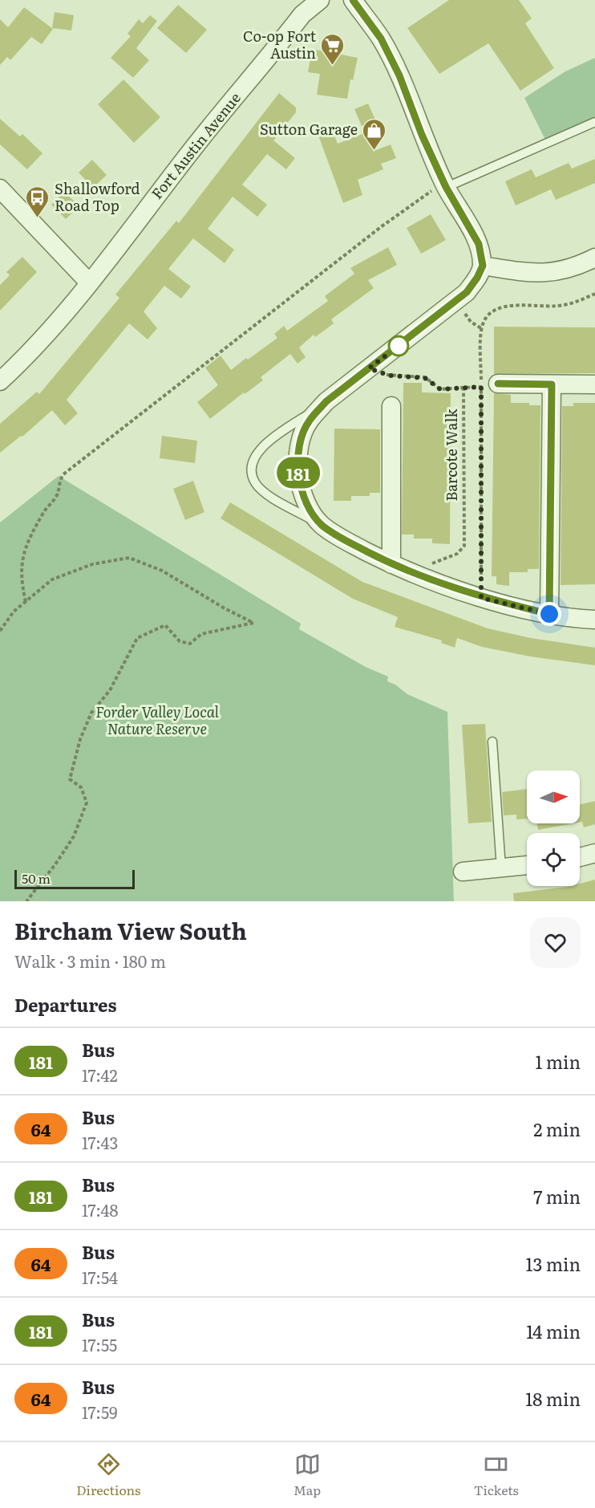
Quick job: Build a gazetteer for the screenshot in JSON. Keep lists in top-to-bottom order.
{
  "streets": {
    "street": ["Fort Austin Avenue"],
    "path": ["Barcote Walk"]
  },
  "parks": ["Forder Valley Local Nature Reserve"],
  "places": {
    "supermarket": ["Co-op Fort Austin"],
    "shop": ["Sutton Garage"],
    "bus stop": ["Shallowford Road Top"]
  },
  "lines": ["bus line 181"],
  "scale_bar": "50 m",
  "north": "right",
  "page": {
    "on_map": "181",
    "scale": "50 m",
    "heading": [
      ["Bircham View South", "Walk · 3 min · 180 m"],
      "Departures"
    ],
    "list": [
      {
        "mark": "181",
        "name": "Bus",
        "note": "17:42",
        "value": "1 min"
      },
      {
        "mark": "64",
        "name": "Bus",
        "note": "17:43",
        "value": "2 min"
      },
      {
        "mark": "181",
        "name": "Bus",
        "note": "17:48",
        "value": "7 min"
      },
      {
        "mark": "64",
        "name": "Bus",
        "note": "17:54",
        "value": "13 min"
      },
      {
        "mark": "181",
        "name": "Bus",
        "note": "17:55",
        "value": "14 min"
      },
      {
        "mark": "64",
        "name": "Bus",
        "note": "17:59",
        "value": "18 min"
      }
    ],
    "tabs": ["Directions", "Map", "Tickets"]
  }
}
